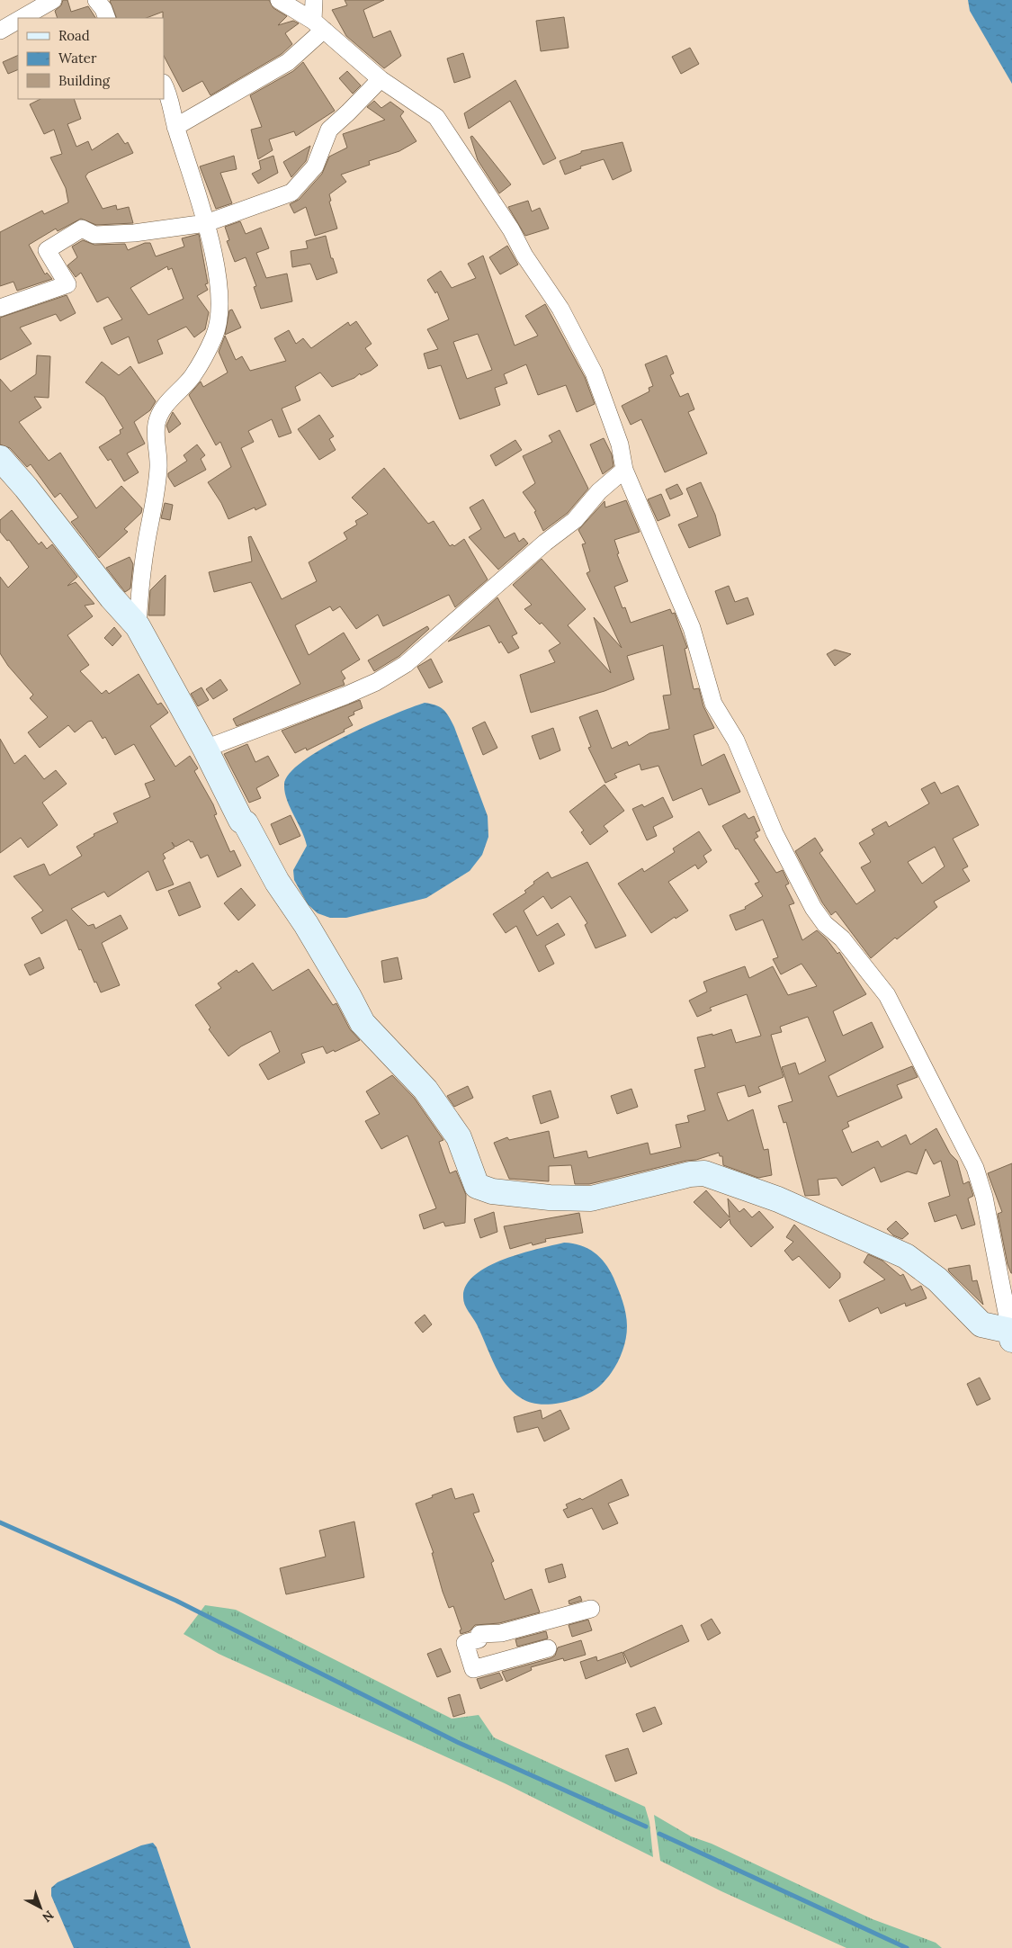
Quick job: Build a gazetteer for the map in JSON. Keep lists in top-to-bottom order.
{
  "legend": ["Road", "Water", "Building"],
  "north": "bottom right"
}
